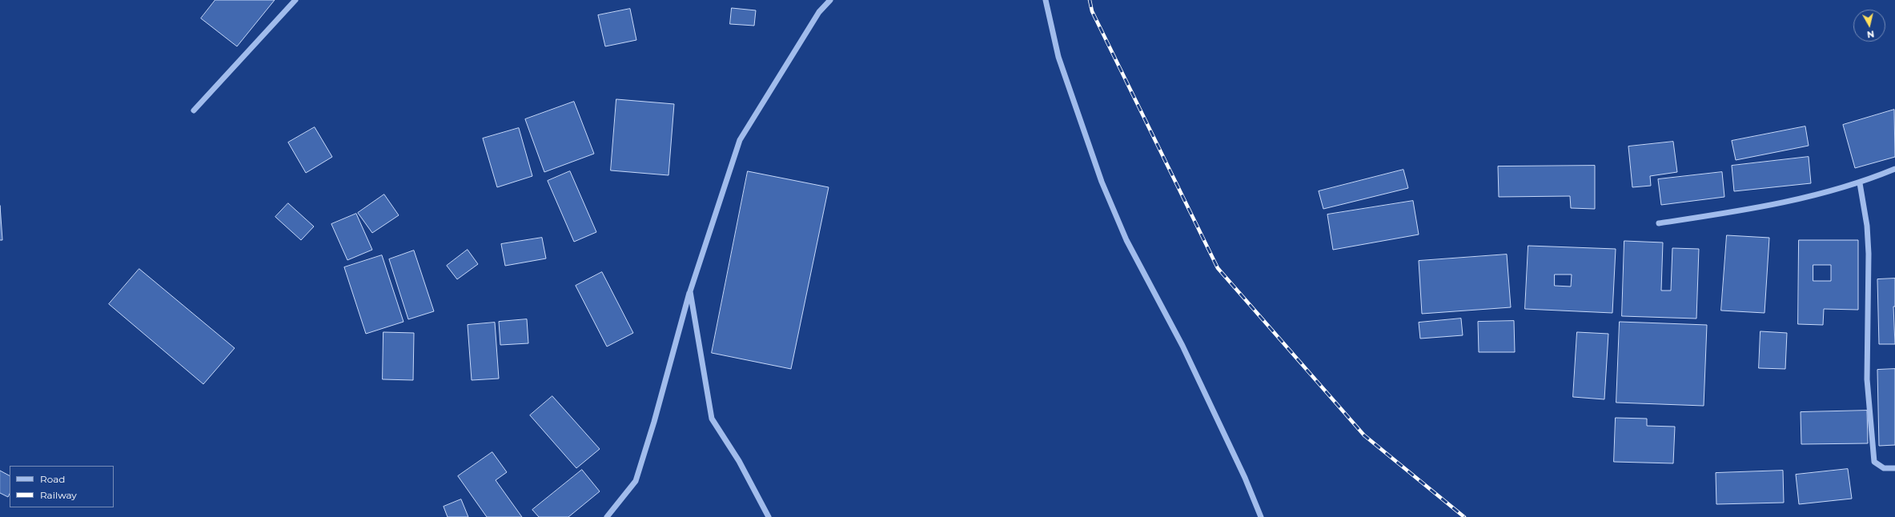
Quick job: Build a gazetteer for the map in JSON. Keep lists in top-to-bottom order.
{
  "legend": ["Road", "Railway"],
  "north": "bottom"
}
